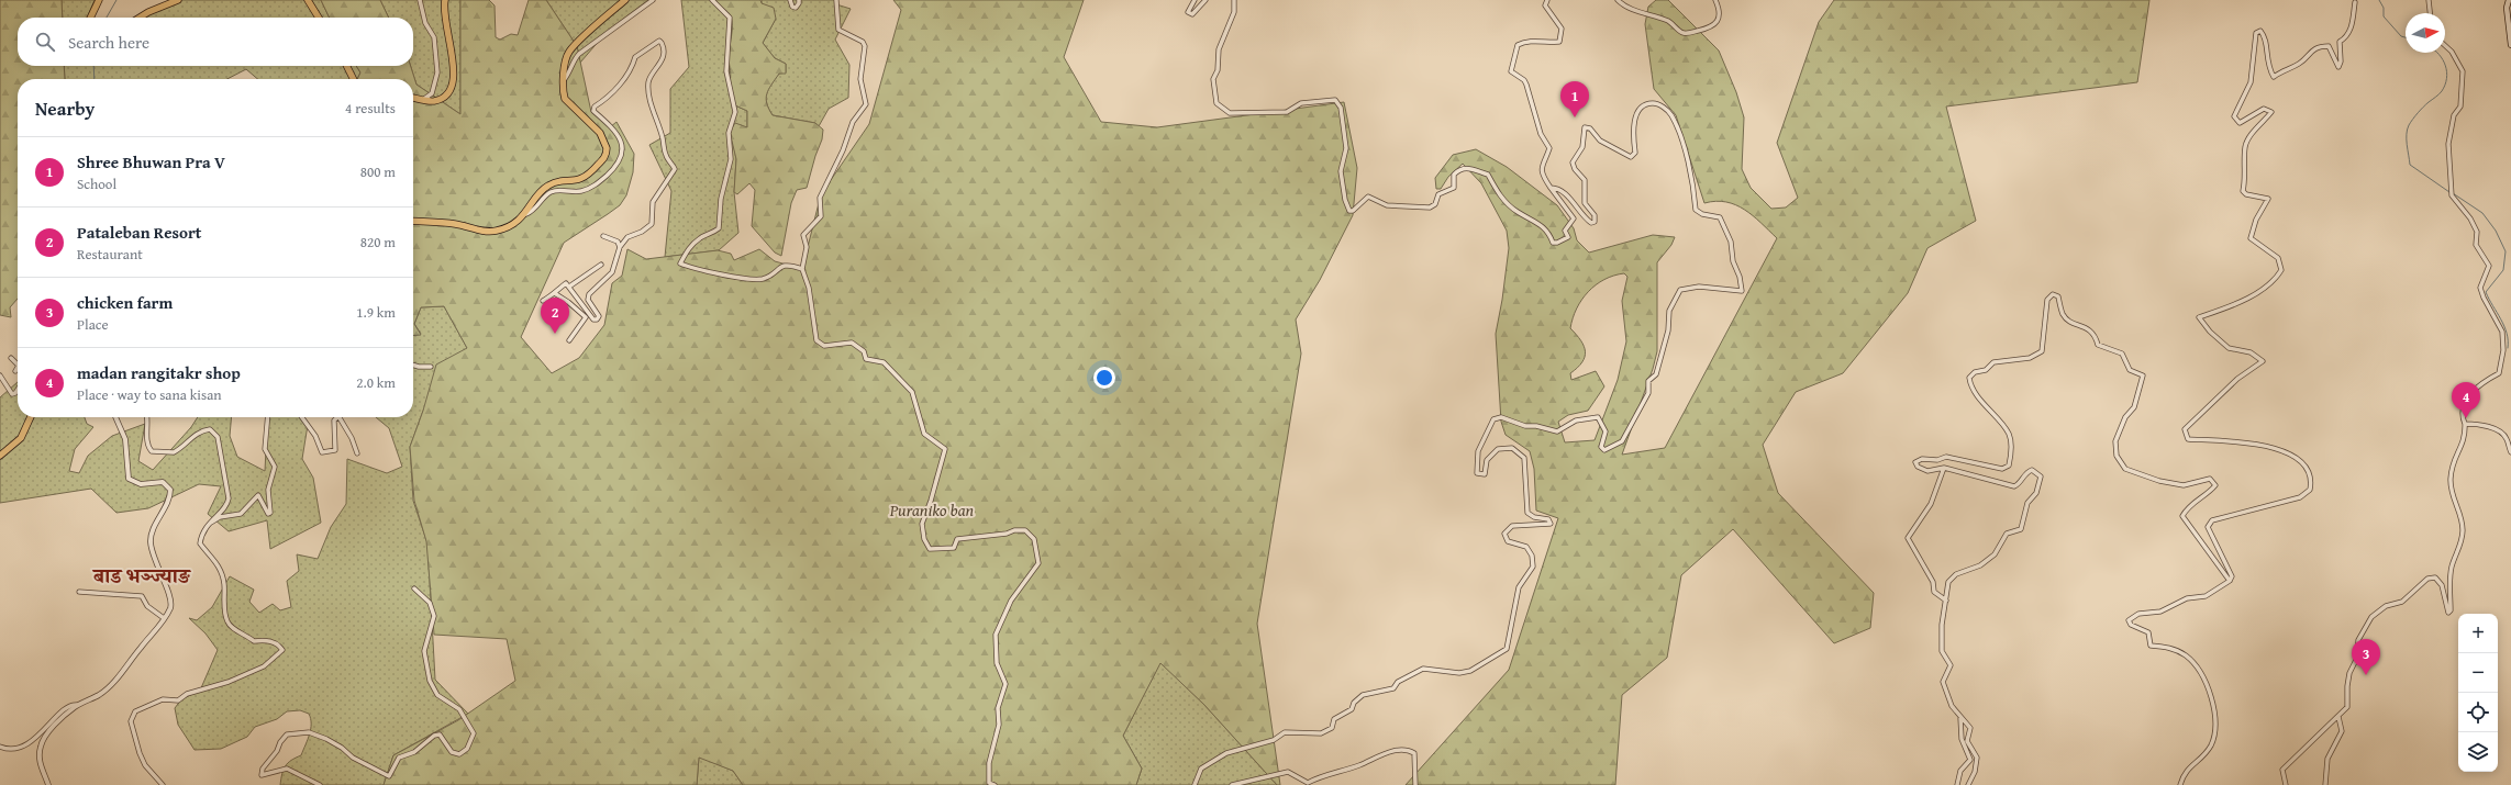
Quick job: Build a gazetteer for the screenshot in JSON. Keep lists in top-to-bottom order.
{
  "districts": ["बाड भञ्ज्याङ"],
  "parks": ["Puraniko ban"],
  "north": "right",
  "page": {
    "search": "Search here",
    "heading": ["Nearby", "4 results"],
    "pins": [
      "1",
      "2",
      "4",
      "3"
    ],
    "list": [
      {
        "mark": "1",
        "name": "Shree Bhuwan Pra V",
        "note": "School",
        "value": "800 m"
      },
      {
        "mark": "2",
        "name": "Pataleban Resort",
        "note": "Restaurant",
        "value": "820 m"
      },
      {
        "mark": "3",
        "name": "chicken farm",
        "note": "Place",
        "value": "1.9 km"
      },
      {
        "mark": "4",
        "name": "madan rangitakr shop",
        "note": "Place · way to sana kisan",
        "value": "2.0 km"
      }
    ],
    "map_buttons": ["+", "−"]
  }
}
